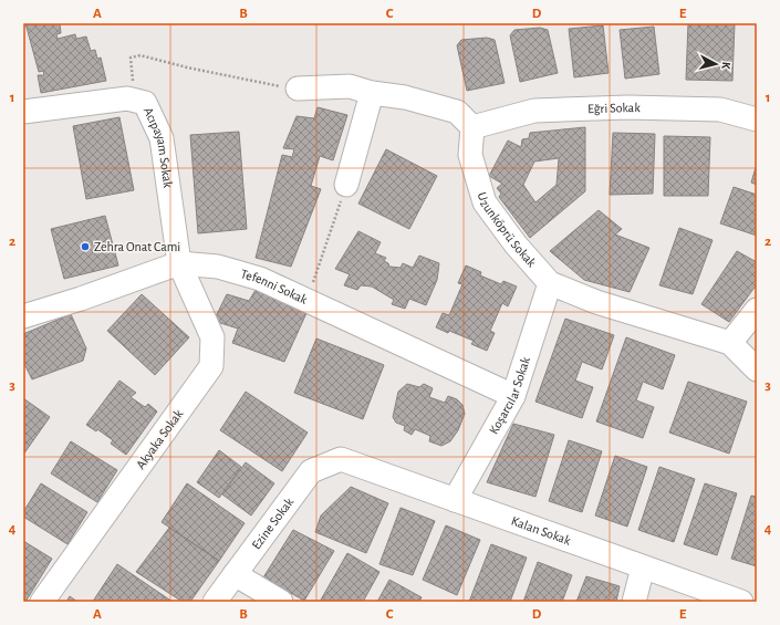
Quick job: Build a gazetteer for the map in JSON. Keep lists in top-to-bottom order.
{
  "streets": {
    "street": [
      "Eğri Sokak",
      "Acıpayam Sokak",
      "Uzunköprü Sokak",
      "Tefenni Sokak",
      "Koşarcılar Sokak",
      "Akyaka Sokak",
      "Ezine Sokak",
      "Kalan Sokak"
    ]
  },
  "crossings": [
    ["Eğri Sokak", "Uzunköprü Sokak"],
    ["Acıpayam Sokak", "Tefenni Sokak"],
    ["Acıpayam Sokak", "Akyaka Sokak"],
    ["Uzunköprü Sokak", "Koşarcılar Sokak"],
    ["Tefenni Sokak", "Koşarcılar Sokak"],
    ["Tefenni Sokak", "Akyaka Sokak"],
    ["Koşarcılar Sokak", "Kalan Sokak"],
    ["Ezine Sokak", "Kalan Sokak"]
  ],
  "places": ["Zehra Onat Cami"],
  "north": "right",
  "grid": {
    "columns": [
      "A",
      "B",
      "C",
      "D",
      "E"
    ],
    "rows": [
      "1",
      "2",
      "3",
      "4"
    ]
  }
}
